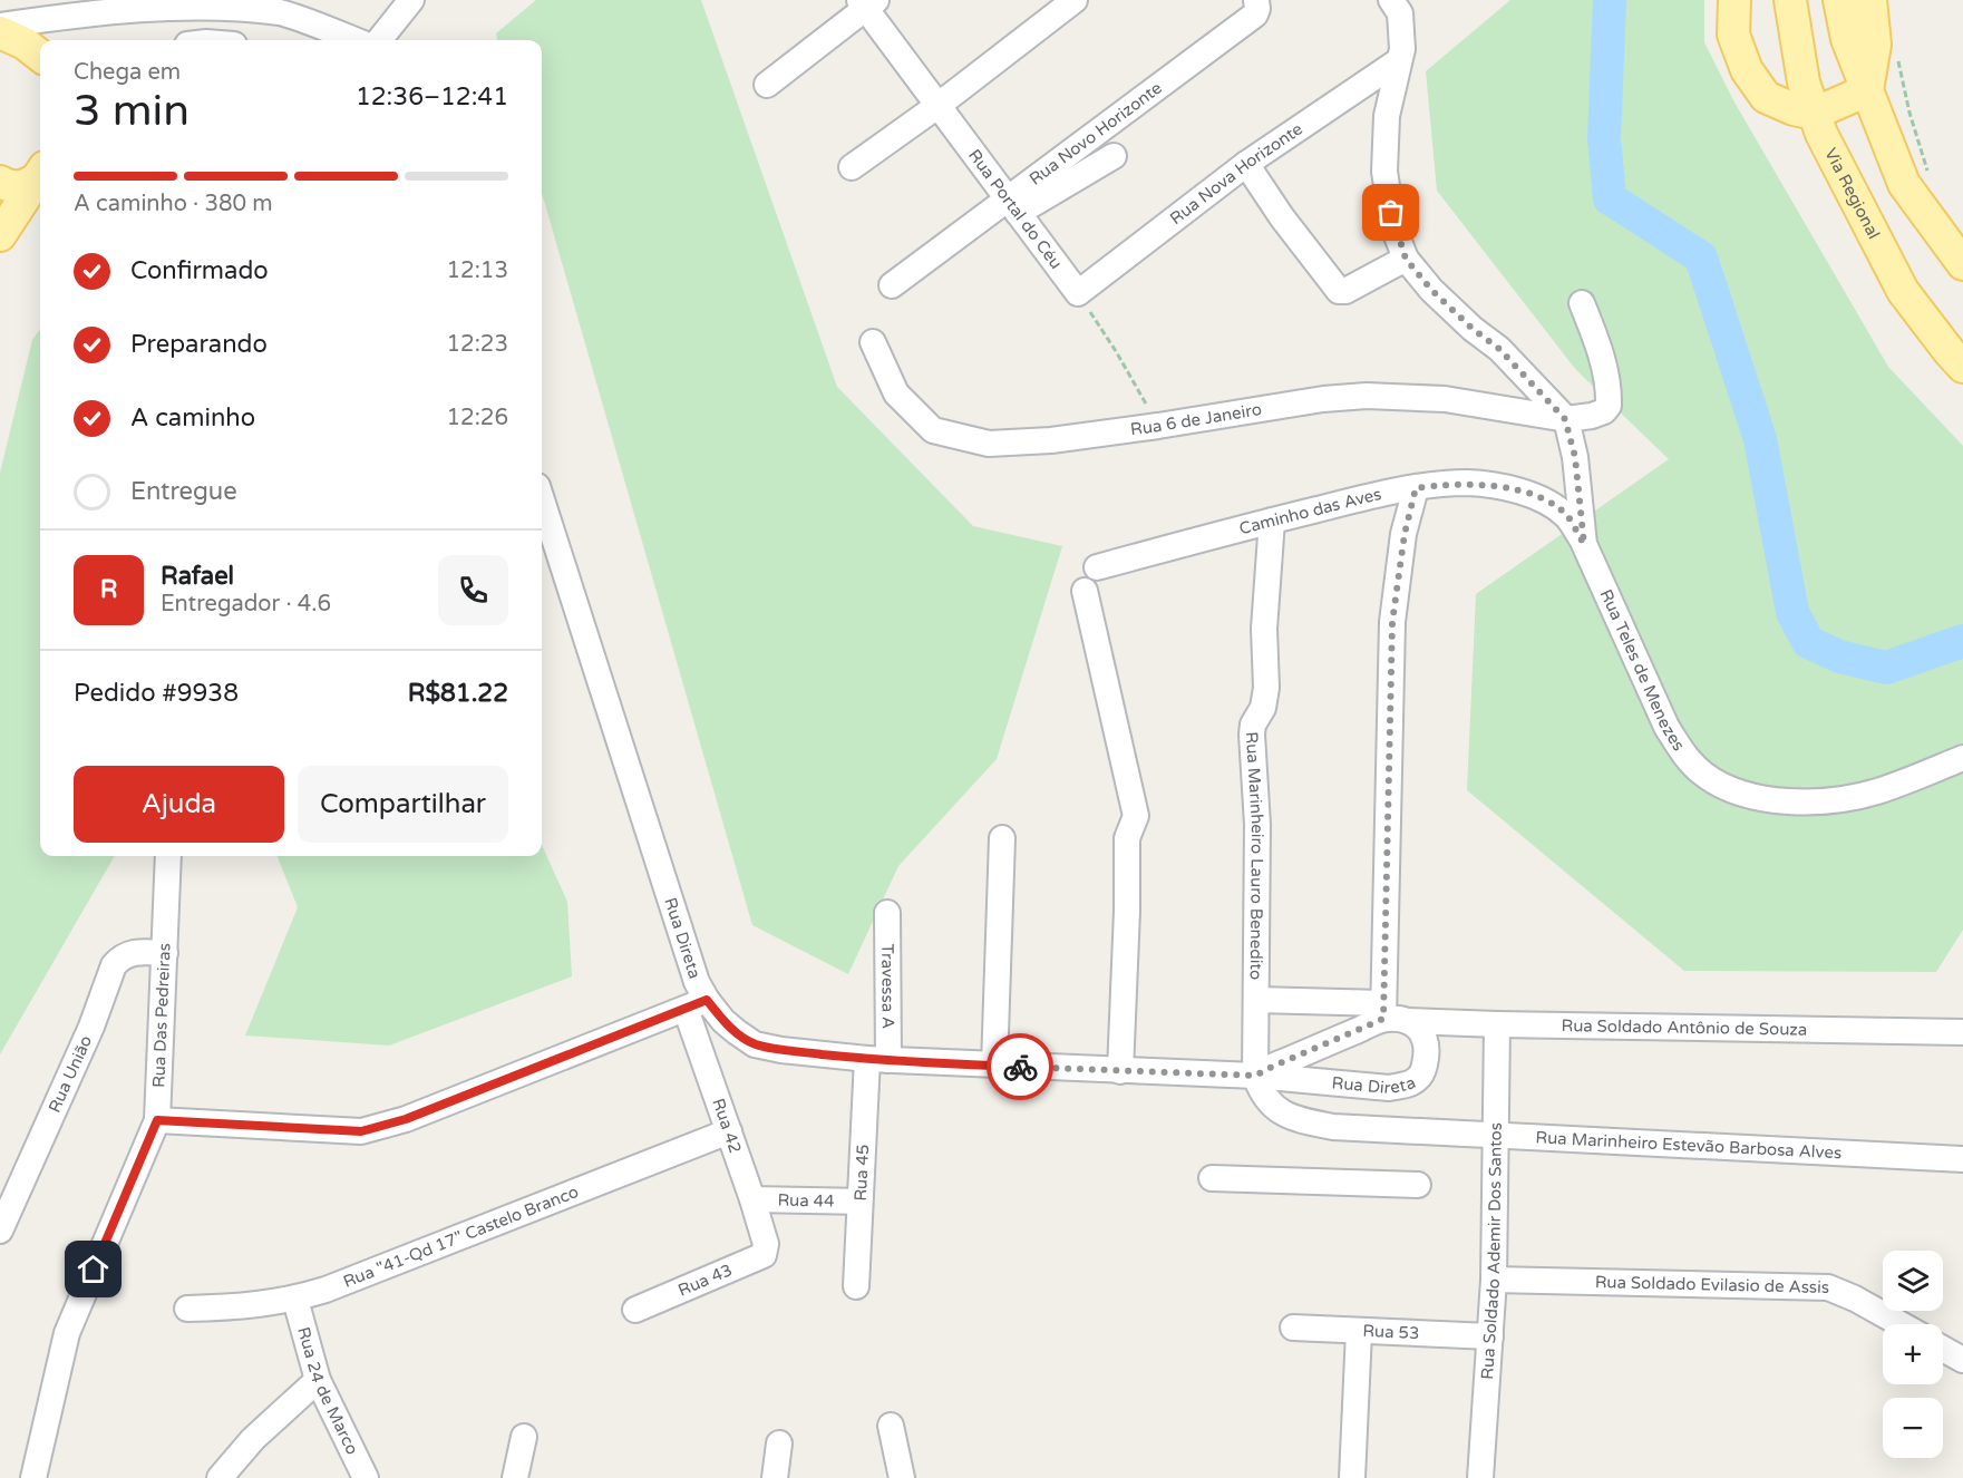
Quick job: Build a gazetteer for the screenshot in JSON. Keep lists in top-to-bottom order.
{
  "streets": {
    "main road": ["Via Regional"],
    "street": [
      "Rua Novo Horizonte",
      "Rua Nova Horizonte",
      "Rua Portal do Céu",
      "Rua 6 de Janeiro",
      "Caminho das Aves",
      "Rua Teles de Menezes",
      "Rua Marinheiro Lauro Benedito",
      "Rua Direta",
      "Travessa A",
      "Rua Das Pedreiras",
      "Rua Soldado Antônio de Souza",
      "Rua União",
      "Rua 42",
      "Rua Marinheiro Estevão Barbosa Alves",
      "Rua 45",
      "Rua 44",
      "Rua \"41-Qd 17\" Castelo Branco",
      "Rua Soldado Ademir Dos Santos",
      "Rua 43",
      "Rua Soldado Evilasio de Assis",
      "Rua 53",
      "Rua 24 de Marco"
    ]
  },
  "crossings": [
    ["Rua Novo Horizonte", "Rua Portal do Céu"],
    ["Rua Nova Horizonte", "Rua Portal do Céu"],
    ["Rua Nova Horizonte", "Rua Teles de Menezes"],
    ["Rua 6 de Janeiro", "Rua Teles de Menezes"],
    ["Caminho das Aves", "Rua Teles de Menezes"],
    ["Caminho das Aves", "Rua Marinheiro Lauro Benedito"],
    ["Rua Marinheiro Lauro Benedito", "Rua Direta"],
    ["Rua Marinheiro Lauro Benedito", "Rua Soldado Antônio de Souza"],
    ["Rua Marinheiro Lauro Benedito", "Rua Marinheiro Estevão Barbosa Alves"],
    ["Rua Direta", "Travessa A"],
    ["Rua Direta", "Rua Soldado Antônio de Souza"],
    ["Rua Direta", "Rua 42"],
    ["Rua Direta", "Rua Marinheiro Estevão Barbosa Alves"],
    ["Rua Direta", "Rua 45"],
    ["Travessa A", "Rua 45"],
    ["Rua Das Pedreiras", "Rua União"],
    ["Rua Soldado Antônio de Souza", "Rua Soldado Ademir Dos Santos"],
    ["Rua 42", "Rua 44"],
    ["Rua 42", "Rua \"41-Qd 17\" Castelo Branco"],
    ["Rua 42", "Rua 43"],
    ["Rua Marinheiro Estevão Barbosa Alves", "Rua Soldado Ademir Dos Santos"],
    ["Rua 45", "Rua 44"],
    ["Rua \"41-Qd 17\" Castelo Branco", "Rua 24 de Marco"],
    ["Rua Soldado Ademir Dos Santos", "Rua Soldado Evilasio de Assis"],
    ["Rua Soldado Ademir Dos Santos", "Rua 53"]
  ],
  "page": {
    "heading": ["3 min", "Chega em", "12:36–12:41"],
    "panel": [
      "Rafael",
      "Entregador · 4.6",
      "Pedido #9938",
      "R$81.22"
    ],
    "bar": "A caminho · 380 m",
    "list": [
      ["Confirmado", "12:13"],
      ["Preparando", "12:23"],
      ["A caminho", "12:26"],
      "Entregue"
    ],
    "round": "R",
    "buttons": ["Ajuda", "Compartilhar"],
    "map_buttons": ["+", "−"]
  }
}
